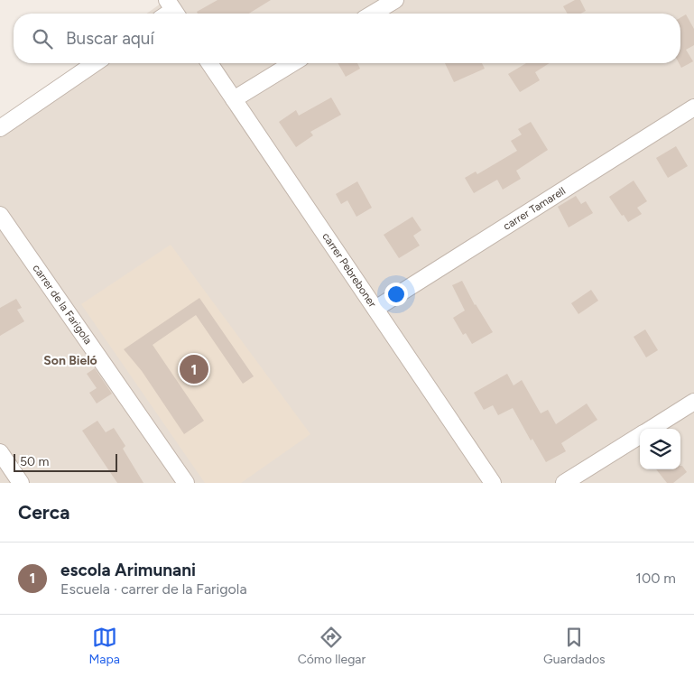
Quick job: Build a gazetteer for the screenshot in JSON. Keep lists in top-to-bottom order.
{
  "streets": {
    "street": ["carrer Tamarell", "carrer Pebreboner", "carrer de la Farigola"]
  },
  "crossings": [
    ["carrer Tamarell", "carrer Pebreboner"]
  ],
  "districts": ["Son Bieló"],
  "scale_bar": "50 m",
  "page": {
    "search": "Buscar aquí",
    "pins": "1",
    "scale": "50 m",
    "heading": "Cerca",
    "list": [
      {
        "mark": "1",
        "name": "escola Arimunani",
        "note": "Escuela · carrer de la Farigola",
        "value": "100 m"
      }
    ],
    "nav": ["Mapa", "Cómo llegar", "Guardados"]
  }
}
